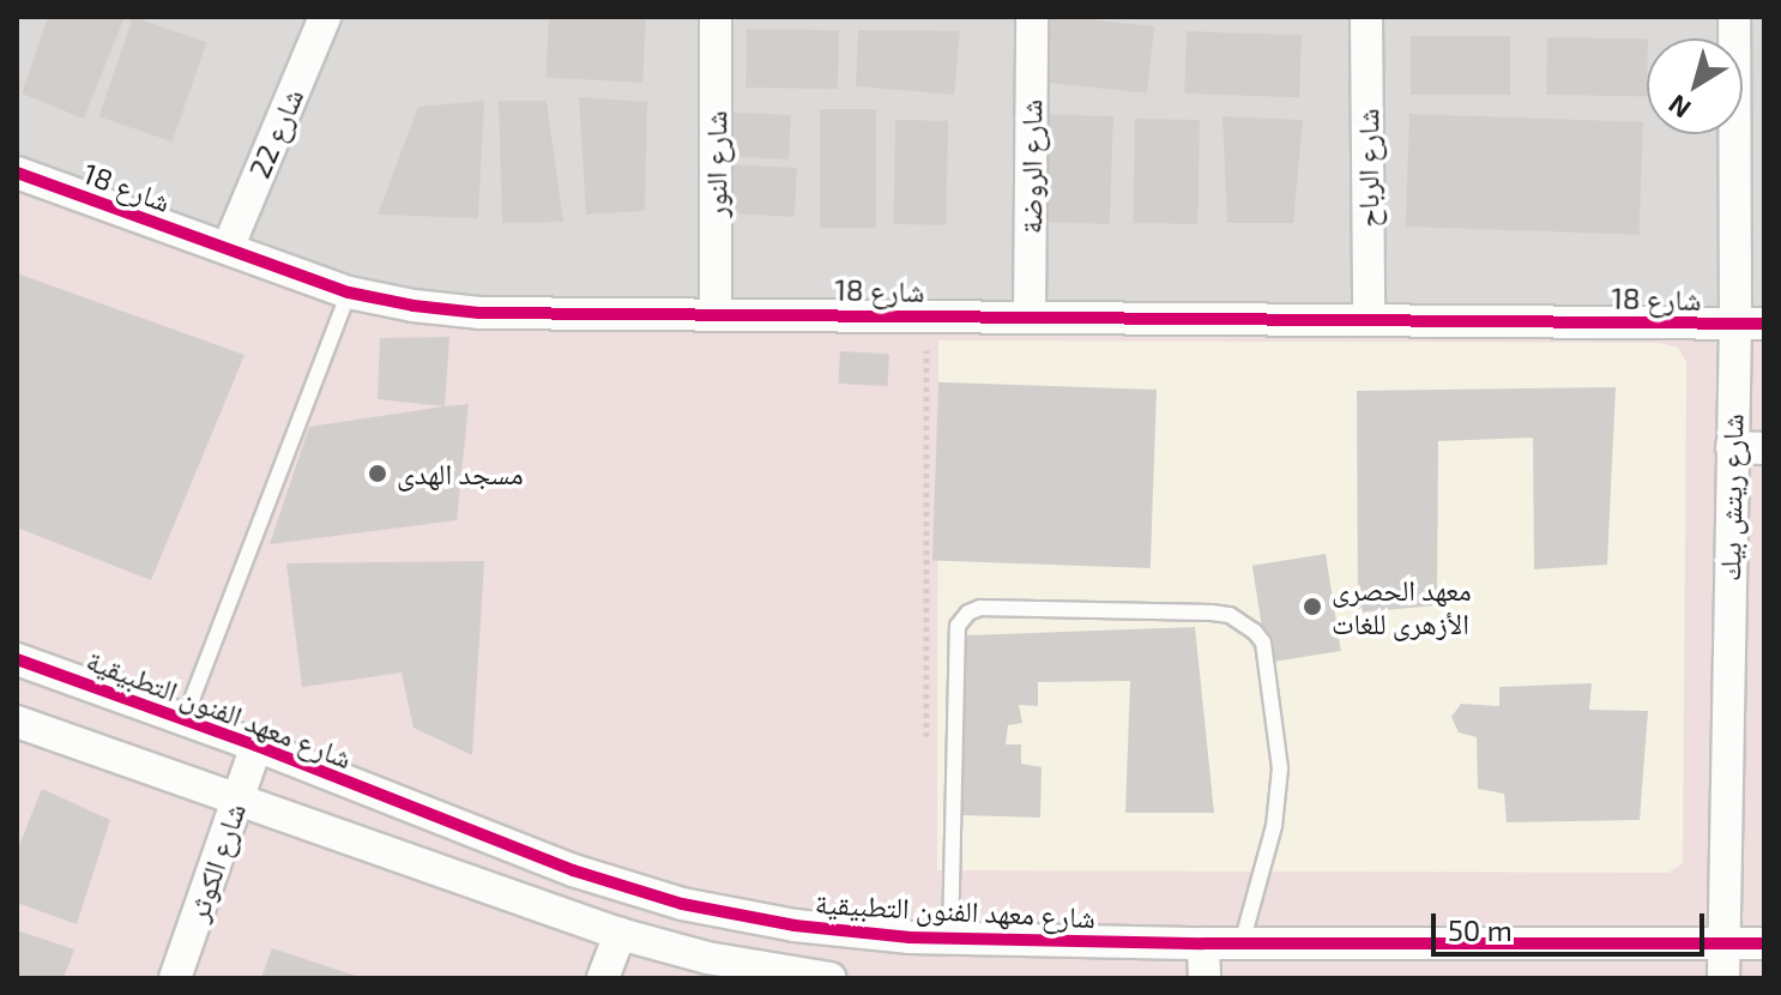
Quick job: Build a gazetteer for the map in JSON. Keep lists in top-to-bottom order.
{
  "streets": {
    "street": [
      "شارع 22",
      "شارع النور",
      "شارع الروضة",
      "شارع الرباح",
      "شارع 18",
      "شارع ريتش بيك",
      "شارع معهد الفنون التطبيقية",
      "شارع الكوثر"
    ]
  },
  "crossings": [
    ["شارع 22", "شارع 18"],
    ["شارع النور", "شارع 18"],
    ["شارع الروضة", "شارع 18"],
    ["شارع الرباح", "شارع 18"],
    ["شارع 18", "شارع ريتش بيك"],
    ["شارع ريتش بيك", "شارع معهد الفنون التطبيقية"],
    ["شارع معهد الفنون التطبيقية", "شارع الكوثر"]
  ],
  "places": ["مسجد الهدى", "معهد الحصرى الأزهرى للغات"],
  "scale_bar": "50 m",
  "north": "bottom left"
}
